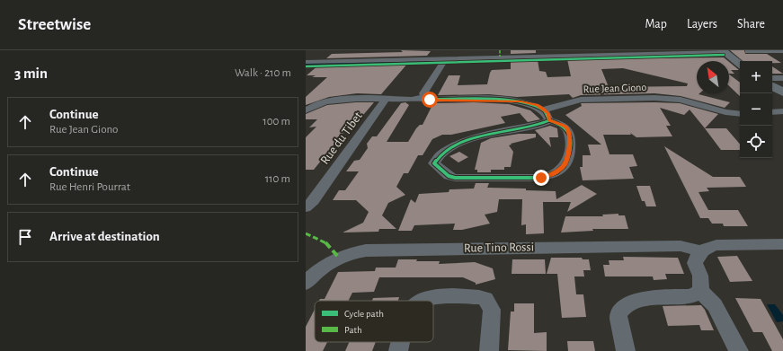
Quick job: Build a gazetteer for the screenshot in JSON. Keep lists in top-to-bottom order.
{
  "streets": {
    "street": ["Rue Jean Giono", "Rue du Tibet", "Rue Tino Rossi"]
  },
  "legend": ["Cycle path", "Path"],
  "north": "top left",
  "page": {
    "header": "Streetwise",
    "nav": ["Map", "Layers", "Share"],
    "heading": ["3 min", "Walk · 210 m"],
    "map_buttons": ["+", "−"],
    "list": [
      ["Continue", "Rue Jean Giono", "100 m"],
      ["Continue", "Rue Henri Pourrat", "110 m"],
      "Arrive at destination"
    ]
  }
}
